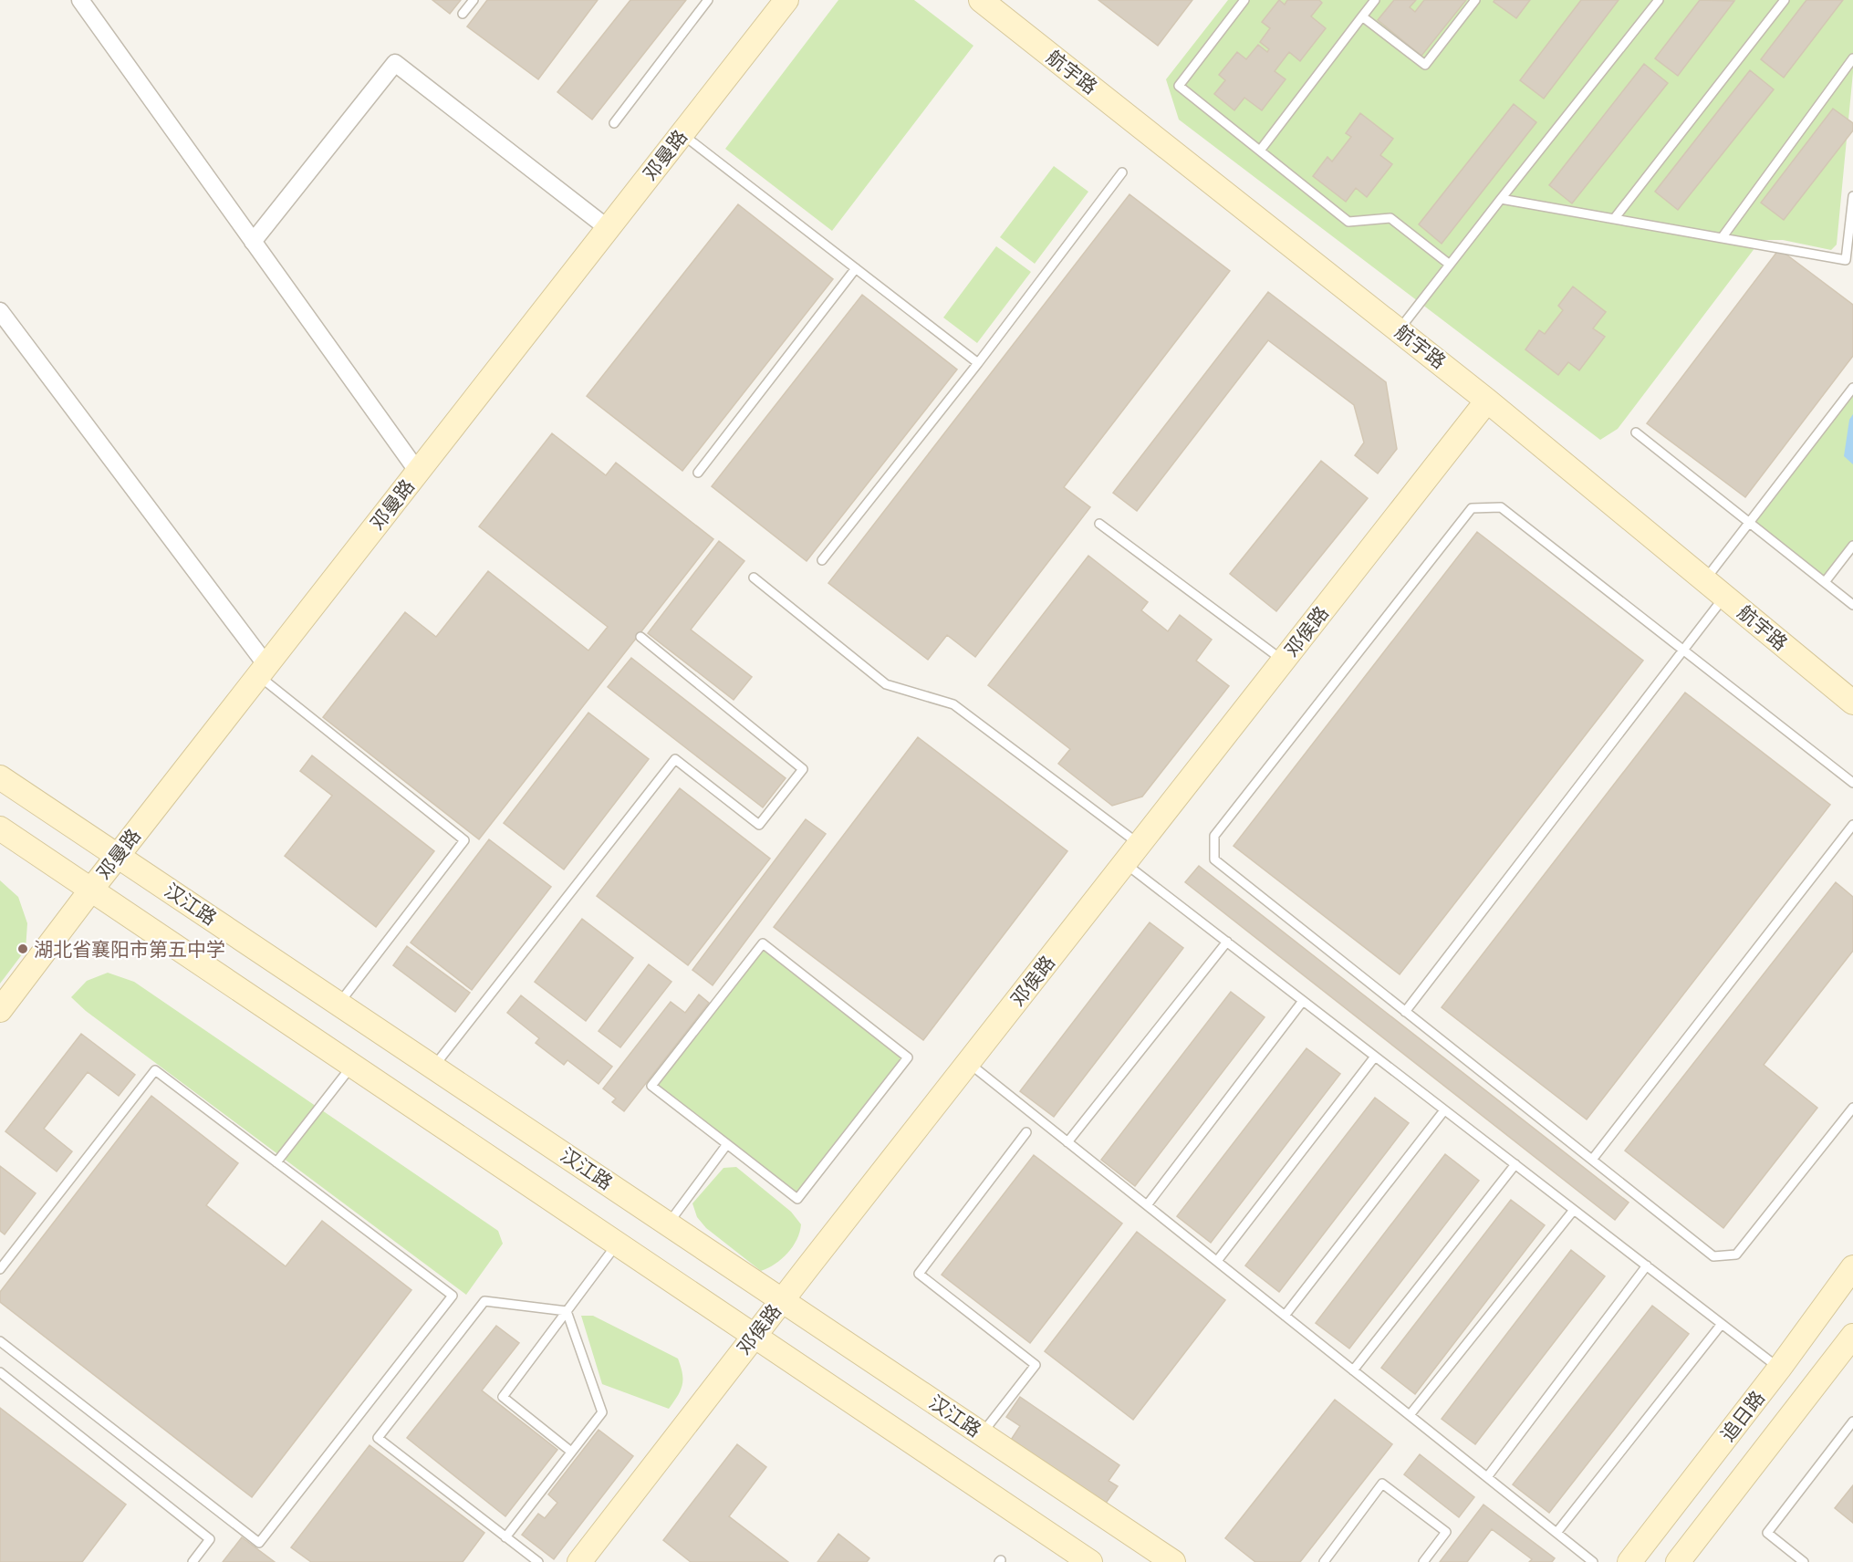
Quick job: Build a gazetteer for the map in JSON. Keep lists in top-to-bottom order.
{
  "streets": {
    "street": [
      "航宇路",
      "邓曼路",
      "邓侯路",
      "汉江路",
      "追日路"
    ]
  },
  "crossings": [
    ["航宇路", "邓侯路"],
    ["邓曼路", "汉江路"],
    ["邓侯路", "汉江路"]
  ],
  "places": ["湖北省襄阳市第五中学"]
}
